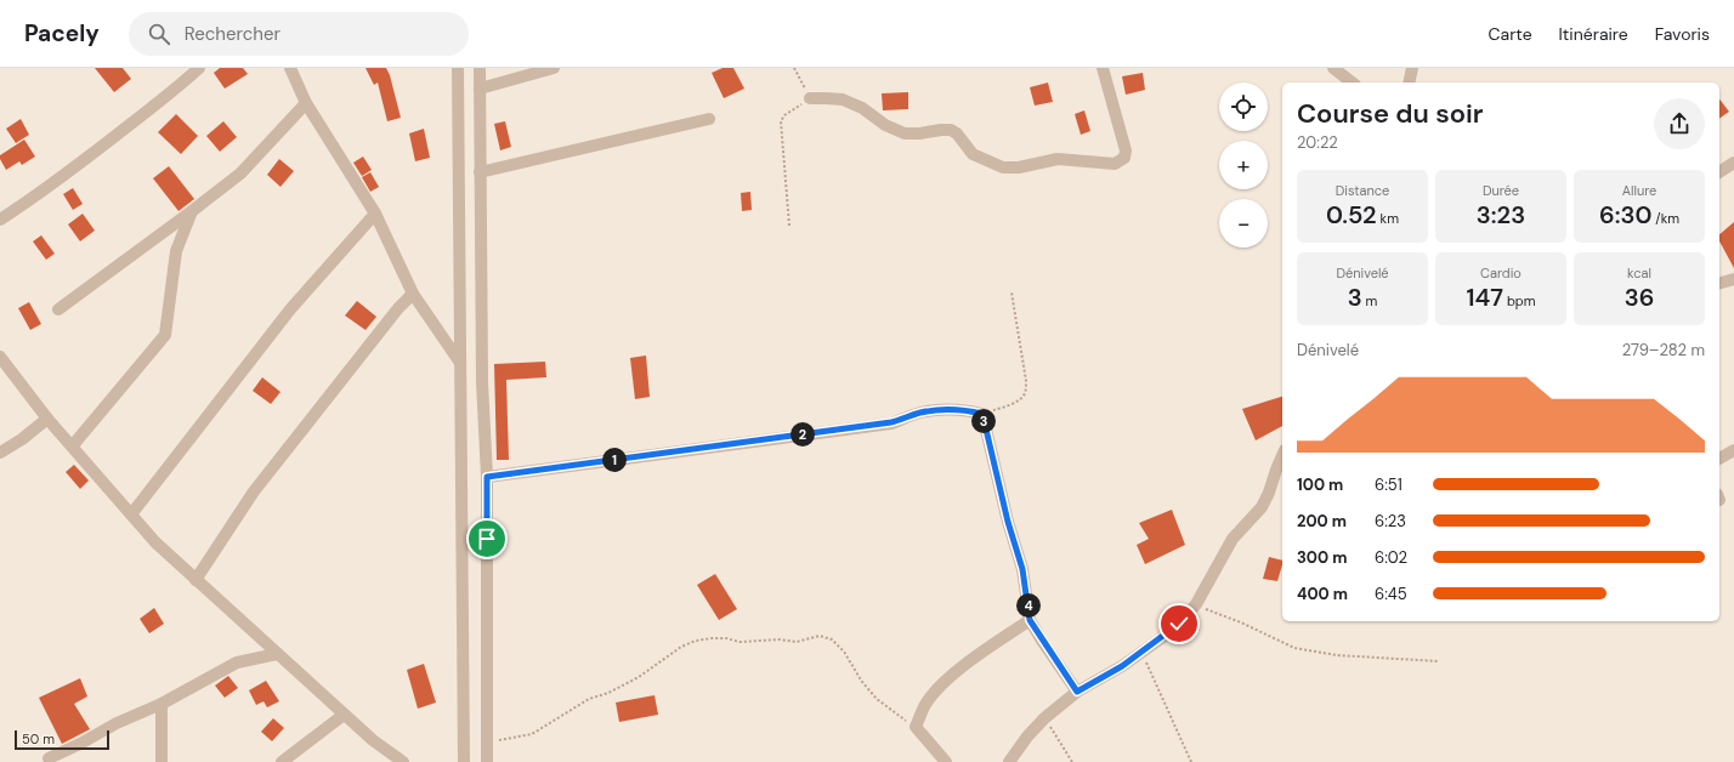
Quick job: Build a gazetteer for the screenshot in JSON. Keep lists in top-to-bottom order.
{
  "scale_bar": "50 m",
  "page": {
    "header": "Pacely",
    "search": "Rechercher",
    "nav": ["Carte", "Itinéraire", "Favoris"],
    "map_buttons": ["+", "−"],
    "heading": ["Course du soir", "20:22"],
    "stats": [
      ["Distance", "0.52 km"],
      ["Durée", "3:23"],
      ["Allure", "6:30 /km"],
      ["Dénivelé", "3 m"],
      ["Cardio", "147 bpm"],
      ["kcal", "36"]
    ],
    "chart": ["Dénivelé", "279–282 m"],
    "pins": [
      "3",
      "2",
      "1",
      "4"
    ],
    "list": [
      {
        "name": "100 m",
        "note": "6:51"
      },
      {
        "name": "200 m",
        "note": "6:23"
      },
      {
        "name": "300 m",
        "note": "6:02"
      },
      {
        "name": "400 m",
        "note": "6:45"
      }
    ],
    "scale": "50 m"
  }
}
